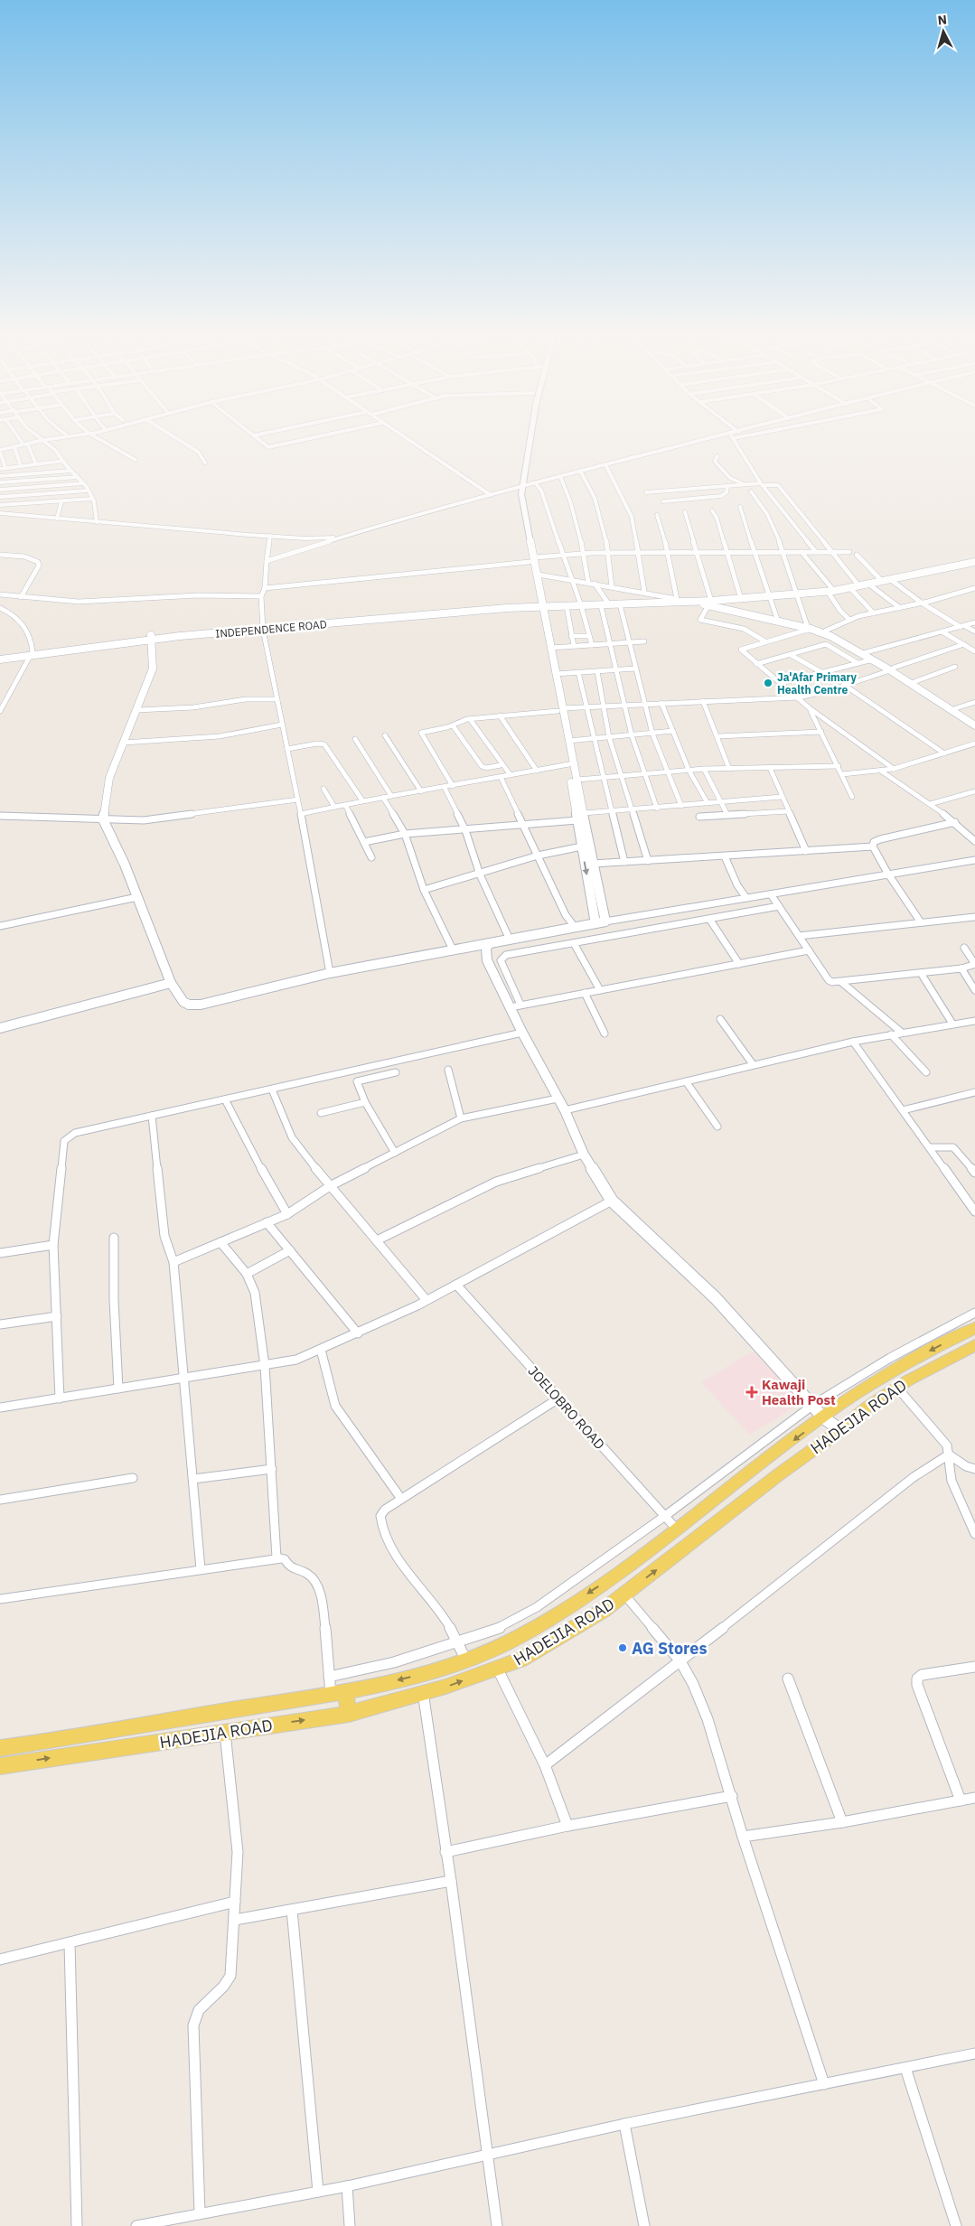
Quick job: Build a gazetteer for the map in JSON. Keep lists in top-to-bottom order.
{
  "streets": {
    "main road": ["INDEPENDENCE ROAD", "HADEJIA ROAD"],
    "street": ["JOELOBRO ROAD"]
  },
  "crossings": [
    ["JOELOBRO ROAD", "HADEJIA ROAD"]
  ],
  "places": {
    "other": ["Ja'Afar Primary Health Centre", "AG Stores"],
    "health": ["Kawaji Health Post"]
  },
  "north": "top"
}
